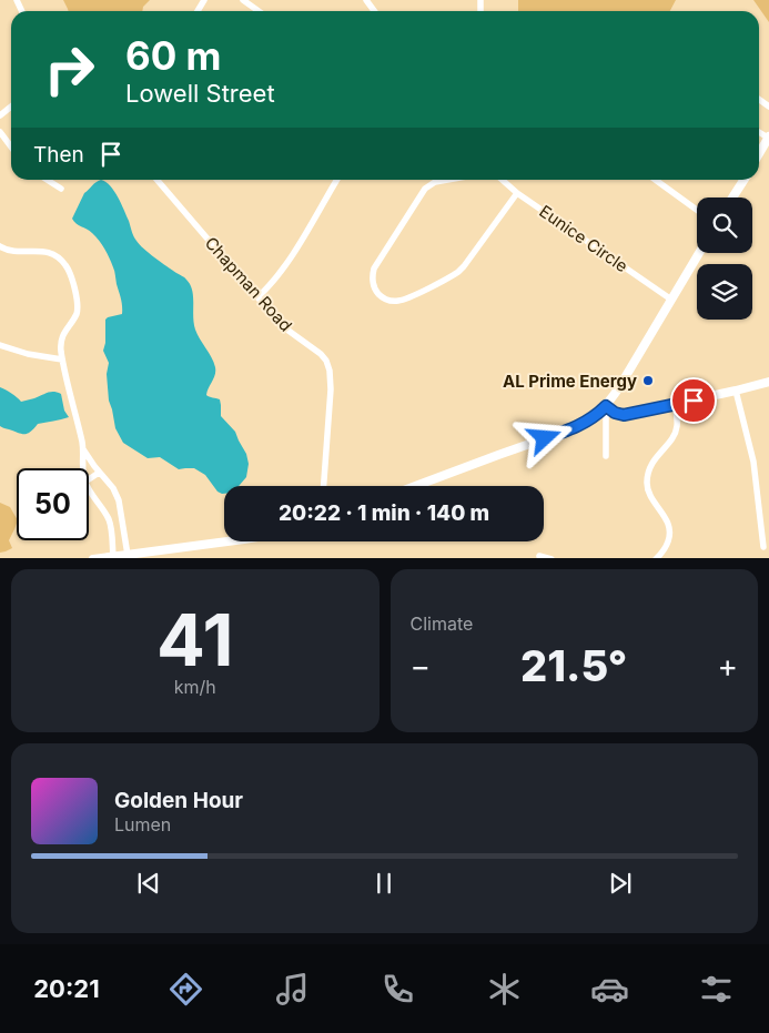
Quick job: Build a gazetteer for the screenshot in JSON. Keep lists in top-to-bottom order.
{
  "streets": {
    "street": ["Eunice Circle", "Chapman Road"]
  },
  "places": ["AL Prime Energy"],
  "page": {
    "turn": ["60 m", "Lowell Street"],
    "then": "Then",
    "limit": "50",
    "trip": "20:22 · 1 min · 140 m",
    "tile": [
      ["41", "km/h"],
      "Climate"
    ],
    "heat": ["−", "21.5°", "+"],
    "song": ["Golden Hour", "Lumen"],
    "tabs": "20:21"
  }
}
